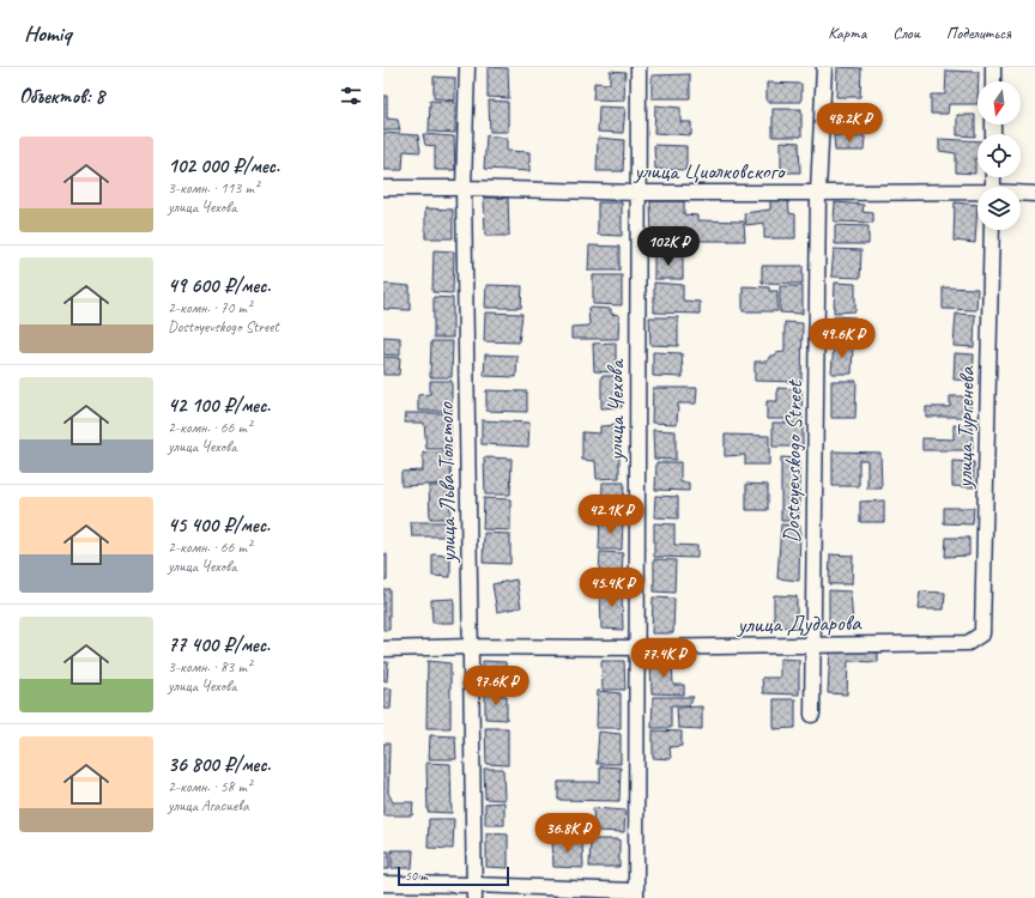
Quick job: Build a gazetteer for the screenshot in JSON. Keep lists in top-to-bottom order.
{
  "streets": {
    "street": [
      "улица Циолковского",
      "улица Чехова",
      "улица Тургенева",
      "Dostoyevskogo Street",
      "улица Льва Толстого",
      "улица Дударова"
    ]
  },
  "crossings": [
    ["улица Циолковского", "улица Чехова"],
    ["улица Циолковского", "Dostoyevskogo Street"],
    ["улица Циолковского", "улица Льва Толстого"],
    ["улица Чехова", "улица Дударова"],
    ["улица Тургенева", "улица Дударова"],
    ["Dostoyevskogo Street", "улица Дударова"],
    ["улица Льва Толстого", "улица Дударова"]
  ],
  "scale_bar": "50 m",
  "north": "bottom",
  "page": {
    "header": "Homiq",
    "nav": ["Карта", "Слои", "Поделиться"],
    "heading": "Объектов: 8",
    "price": [
      "48.2K ₽",
      "102K ₽",
      "49.6K ₽",
      "42.1K ₽",
      "45.4K ₽",
      "77.4K ₽",
      "97.6K ₽",
      "36.8K ₽"
    ],
    "list": [
      {
        "name": "102 000 ₽/мес.",
        "note": "3-комн. · 113 m² · улица Чехова"
      },
      {
        "name": "49 600 ₽/мес.",
        "note": "2-комн. · 70 m² · Dostoyevskogo Street"
      },
      {
        "name": "42 100 ₽/мес.",
        "note": "2-комн. · 66 m² · улица Чехова"
      },
      {
        "name": "45 400 ₽/мес.",
        "note": "2-комн. · 66 m² · улица Чехова"
      },
      {
        "name": "77 400 ₽/мес.",
        "note": "3-комн. · 83 m² · улица Чехова"
      },
      {
        "name": "36 800 ₽/мес.",
        "note": "2-комн. · 58 m² · улица Агасиева"
      }
    ],
    "scale": "50 m"
  }
}
